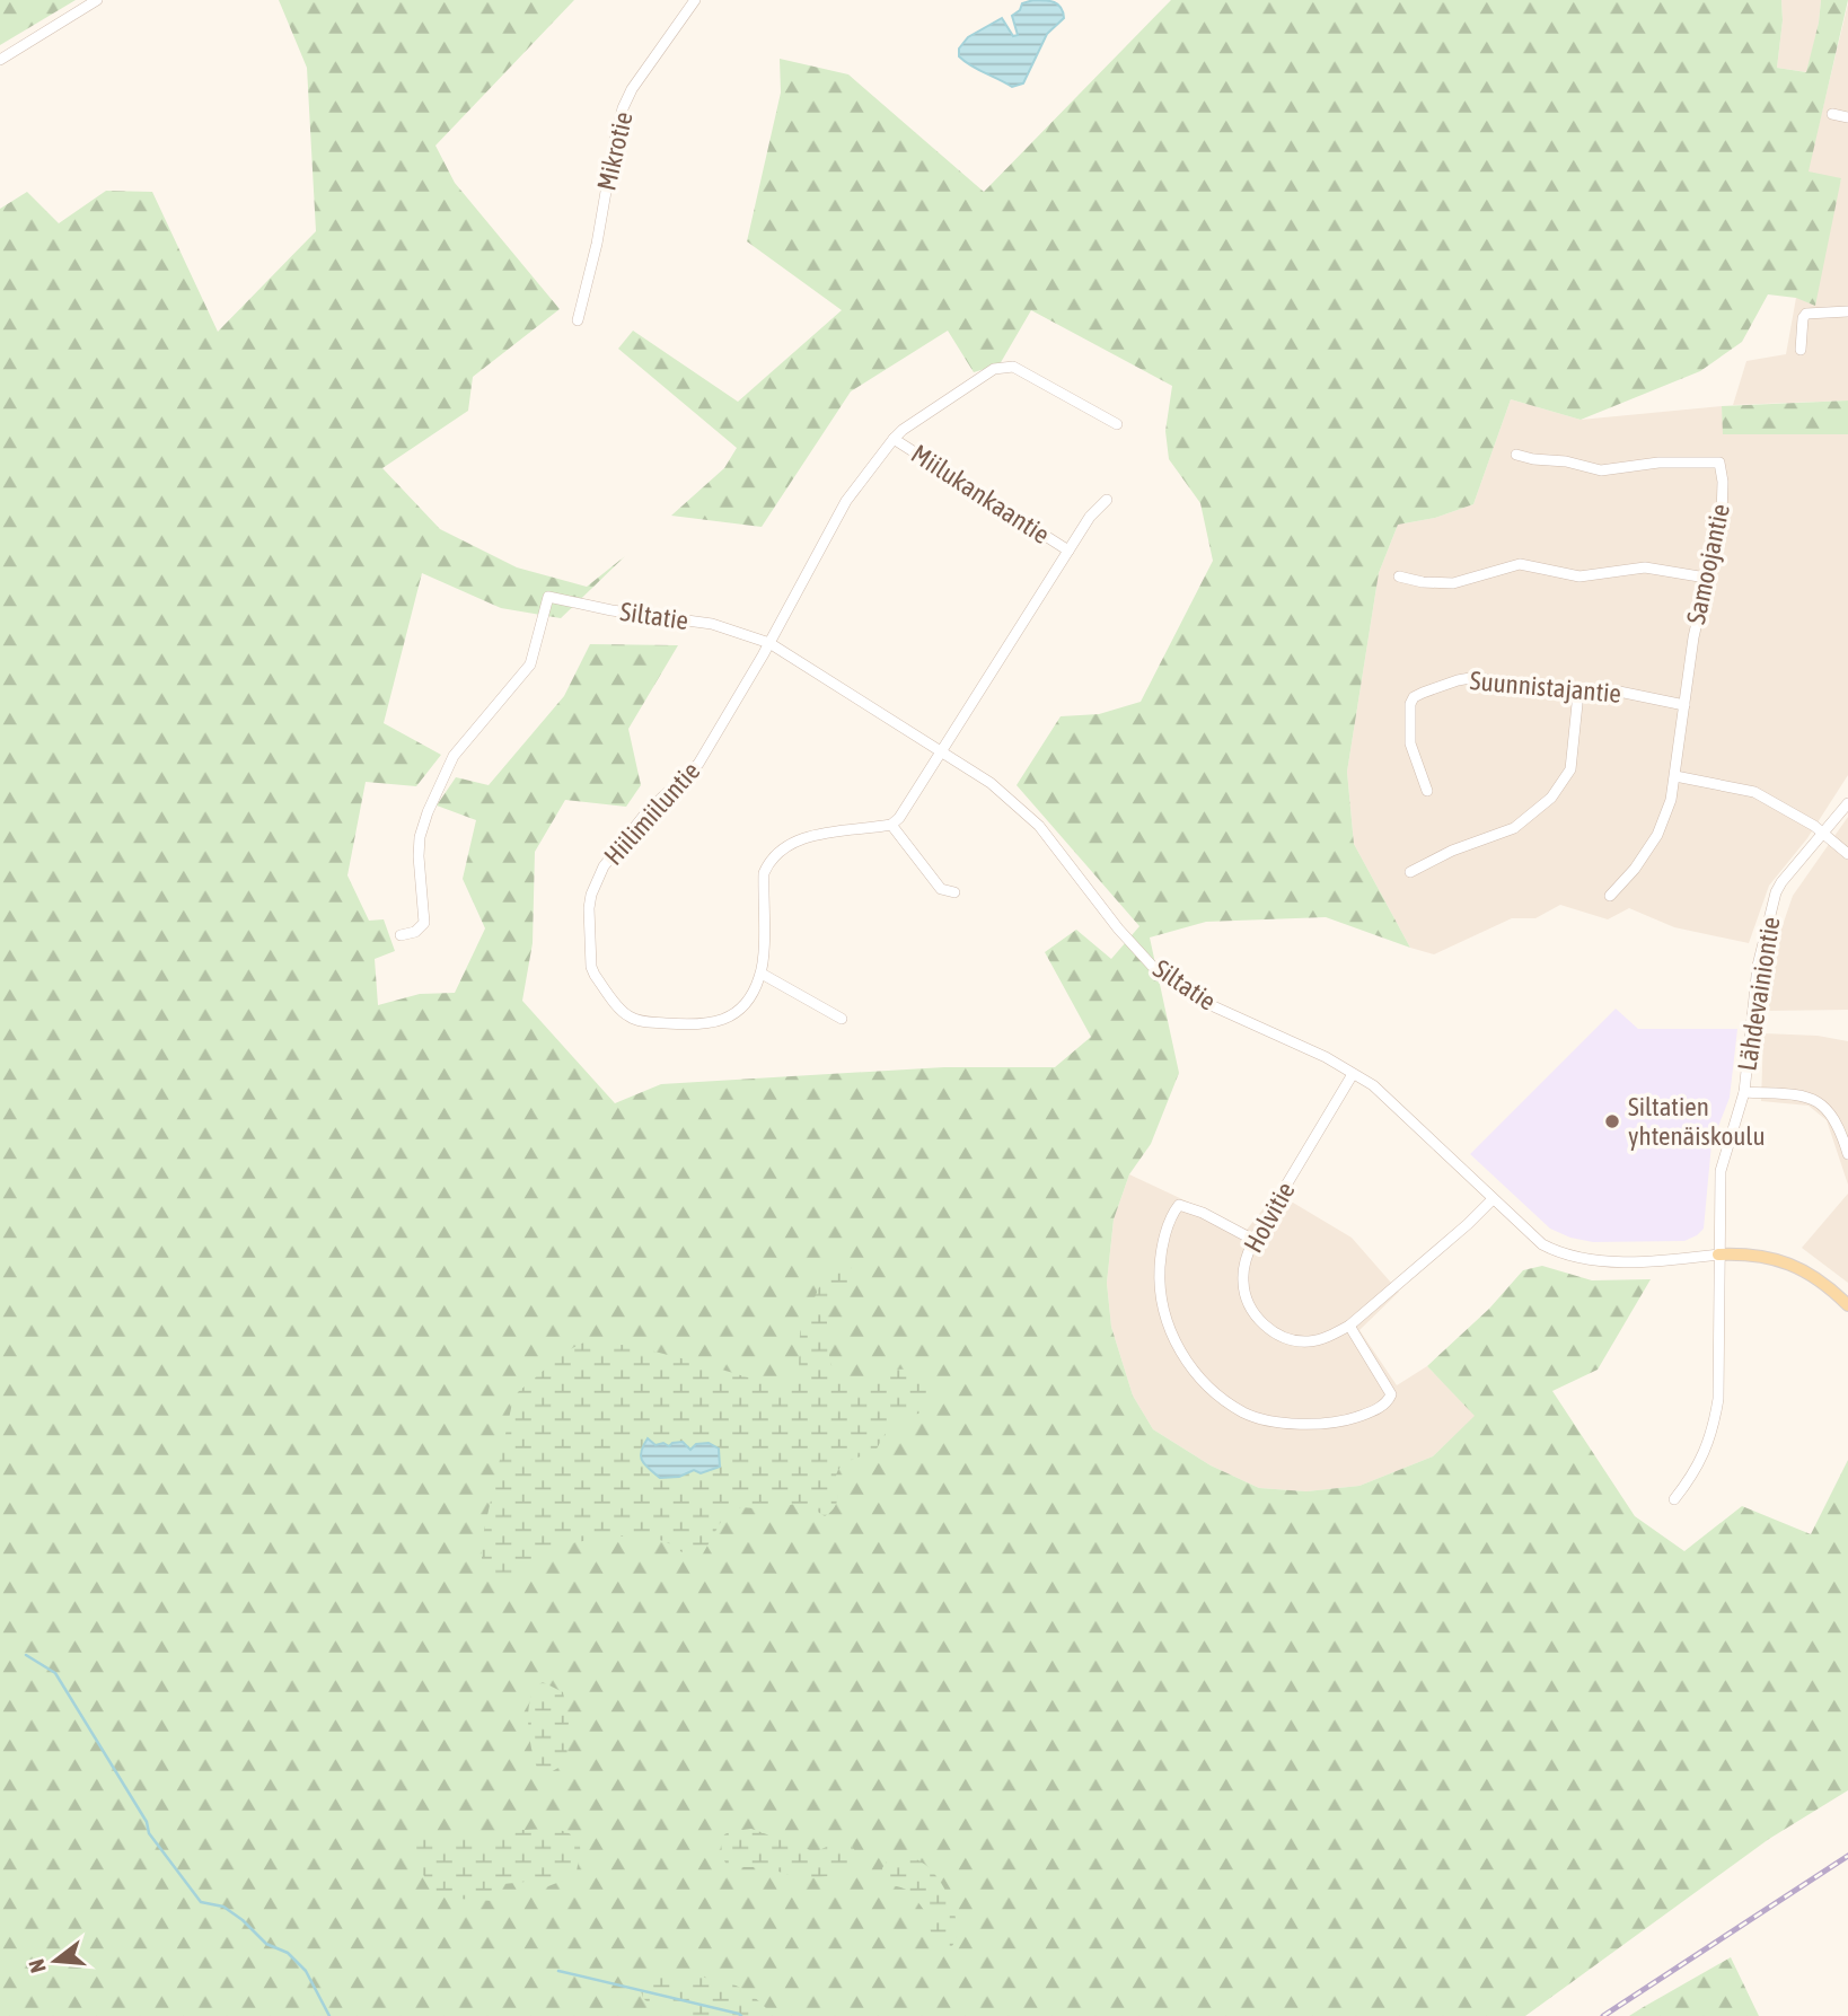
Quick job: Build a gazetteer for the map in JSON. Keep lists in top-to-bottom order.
{
  "streets": {
    "main road": ["Siltatie"],
    "street": [
      "Mikrotie",
      "Miilukankaantie",
      "Samoojantie",
      "Suunnistajantie",
      "Hiilimiiluntie",
      "Lähdevainiontie",
      "Holvitie"
    ]
  },
  "crossings": [
    ["Miilukankaantie", "Siltatie"],
    ["Miilukankaantie", "Hiilimiiluntie"],
    ["Samoojantie", "Suunnistajantie"],
    ["Siltatie", "Hiilimiiluntie"],
    ["Siltatie", "Lähdevainiontie"],
    ["Siltatie", "Holvitie"]
  ],
  "places": ["Siltatien yhtenäiskoulu"],
  "north": "left"
}
